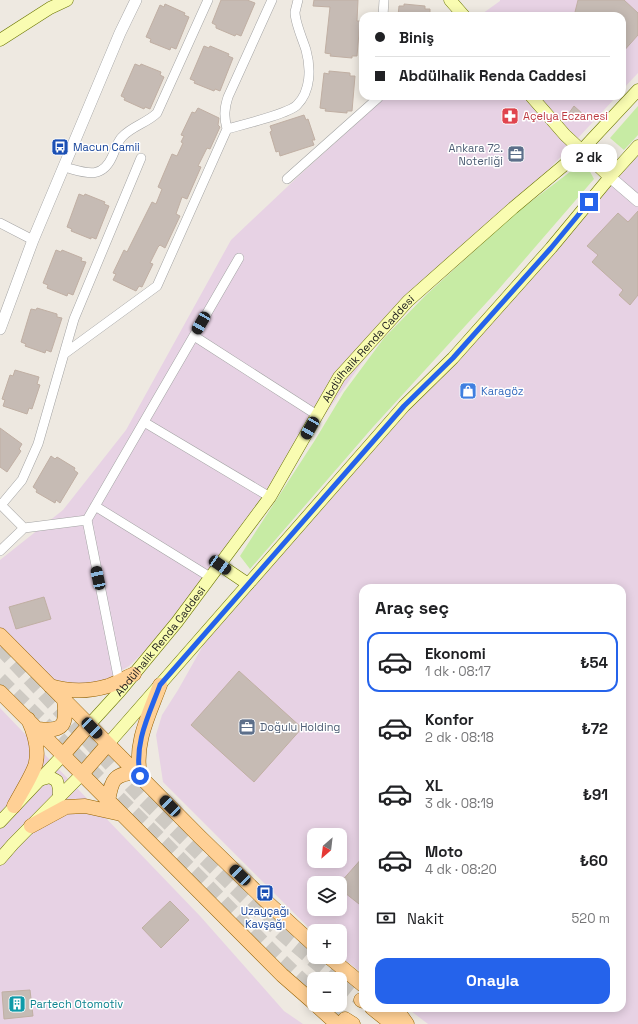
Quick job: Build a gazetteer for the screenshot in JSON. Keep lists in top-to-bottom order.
{
  "streets": {
    "main road": ["Abdülhalik Renda Caddesi"]
  },
  "places": {
    "pharmacy": ["Açelya Eczanesi"],
    "bus stop": ["Macun Camii", "Uzayçağı Kavşağı"],
    "office": ["Ankara 72. Noterliği", "Doğulu Holding"],
    "shop": ["Karagöz"],
    "building": ["Partech Otomotiv"]
  },
  "north": "bottom left",
  "page": {
    "banner": ["Biniş", "Abdülhalik Renda Caddesi"],
    "bubble": "2 dk",
    "heading": "Araç seç",
    "list": [
      {
        "name": "Ekonomi",
        "note": "1 dk · 08:17",
        "value": "₺54"
      },
      {
        "name": "Konfor",
        "note": "2 dk · 08:18",
        "value": "₺72"
      },
      {
        "name": "XL",
        "note": "3 dk · 08:19",
        "value": "₺91"
      },
      {
        "name": "Moto",
        "note": "4 dk · 08:20",
        "value": "₺60"
      }
    ],
    "map_buttons": ["+", "−"],
    "pay": ["Nakit", "520 m"],
    "buttons": "Onayla"
  }
}
